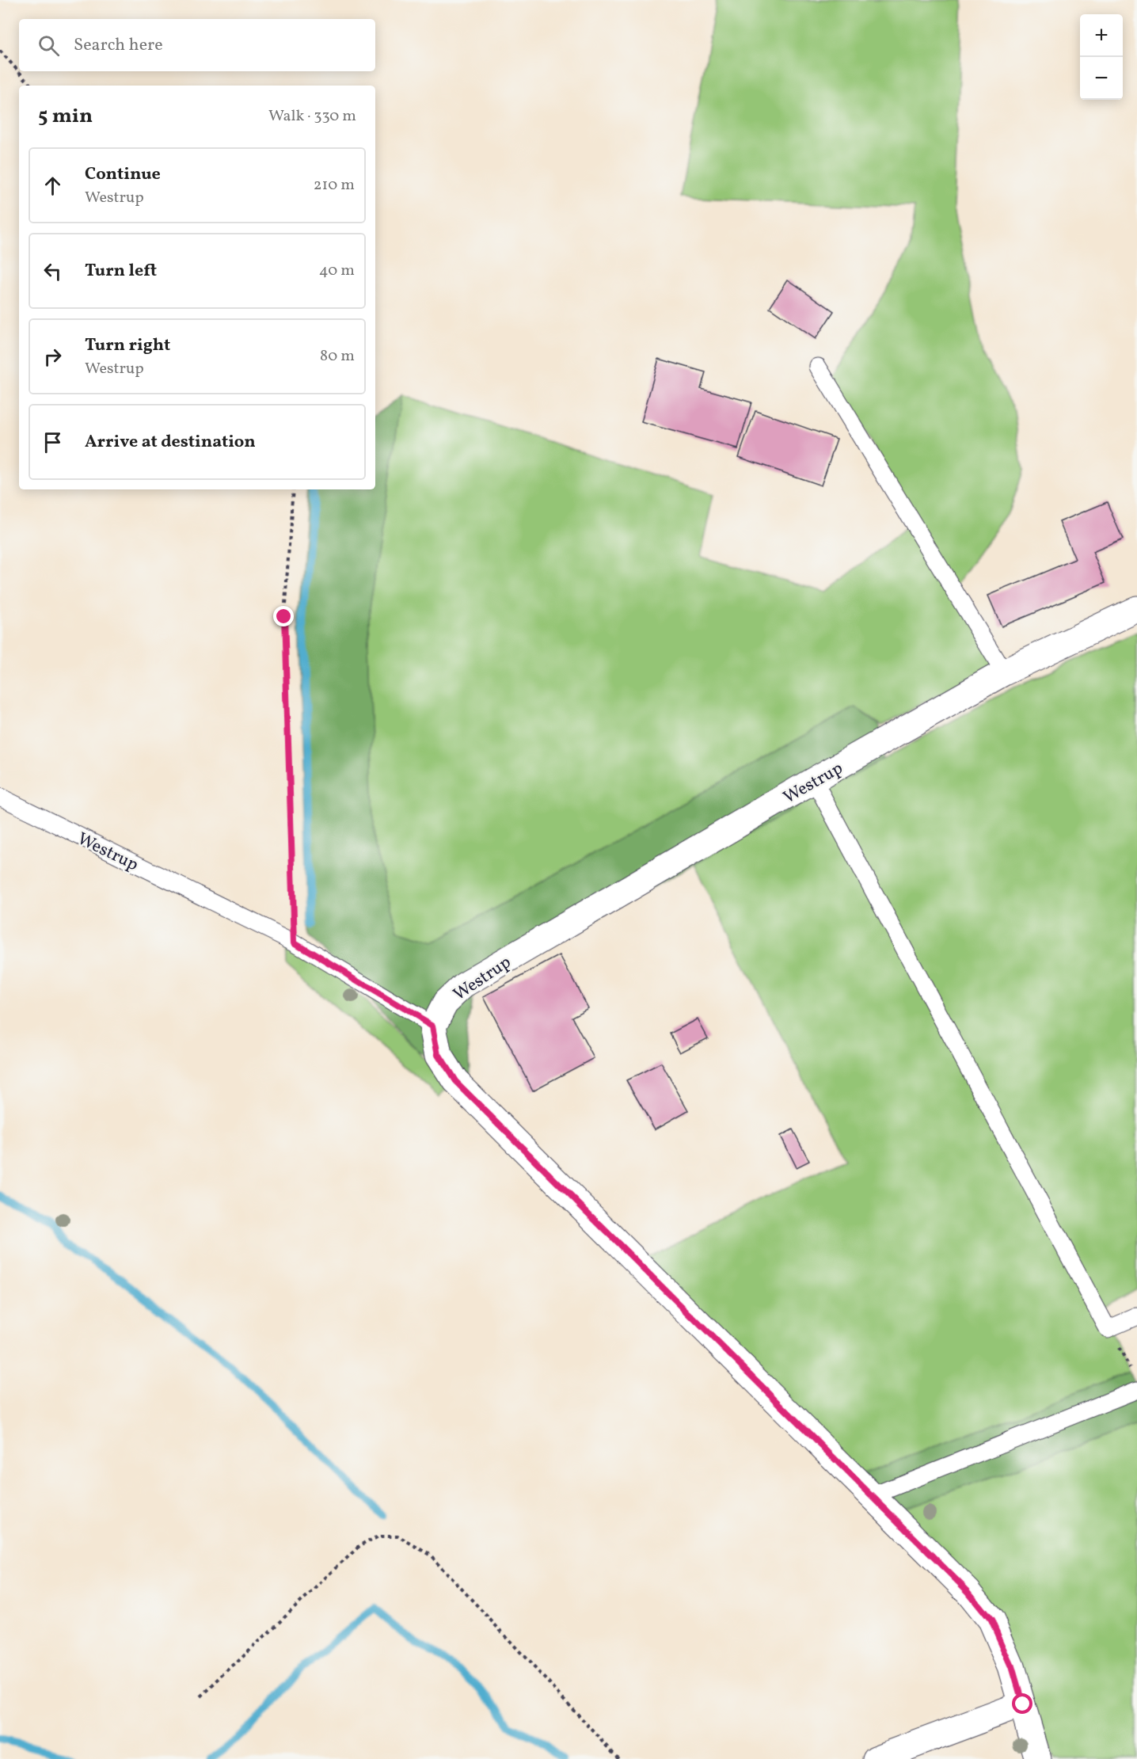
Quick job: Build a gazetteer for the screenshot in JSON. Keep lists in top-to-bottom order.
{
  "streets": {
    "street": ["Westrup"]
  },
  "page": {
    "map_buttons": ["+", "−"],
    "search": "Search here",
    "heading": ["5 min", "Walk · 330 m"],
    "list": [
      ["Continue", "Westrup", "210 m"],
      ["Turn left", "40 m"],
      ["Turn right", "Westrup", "80 m"],
      "Arrive at destination"
    ]
  }
}
